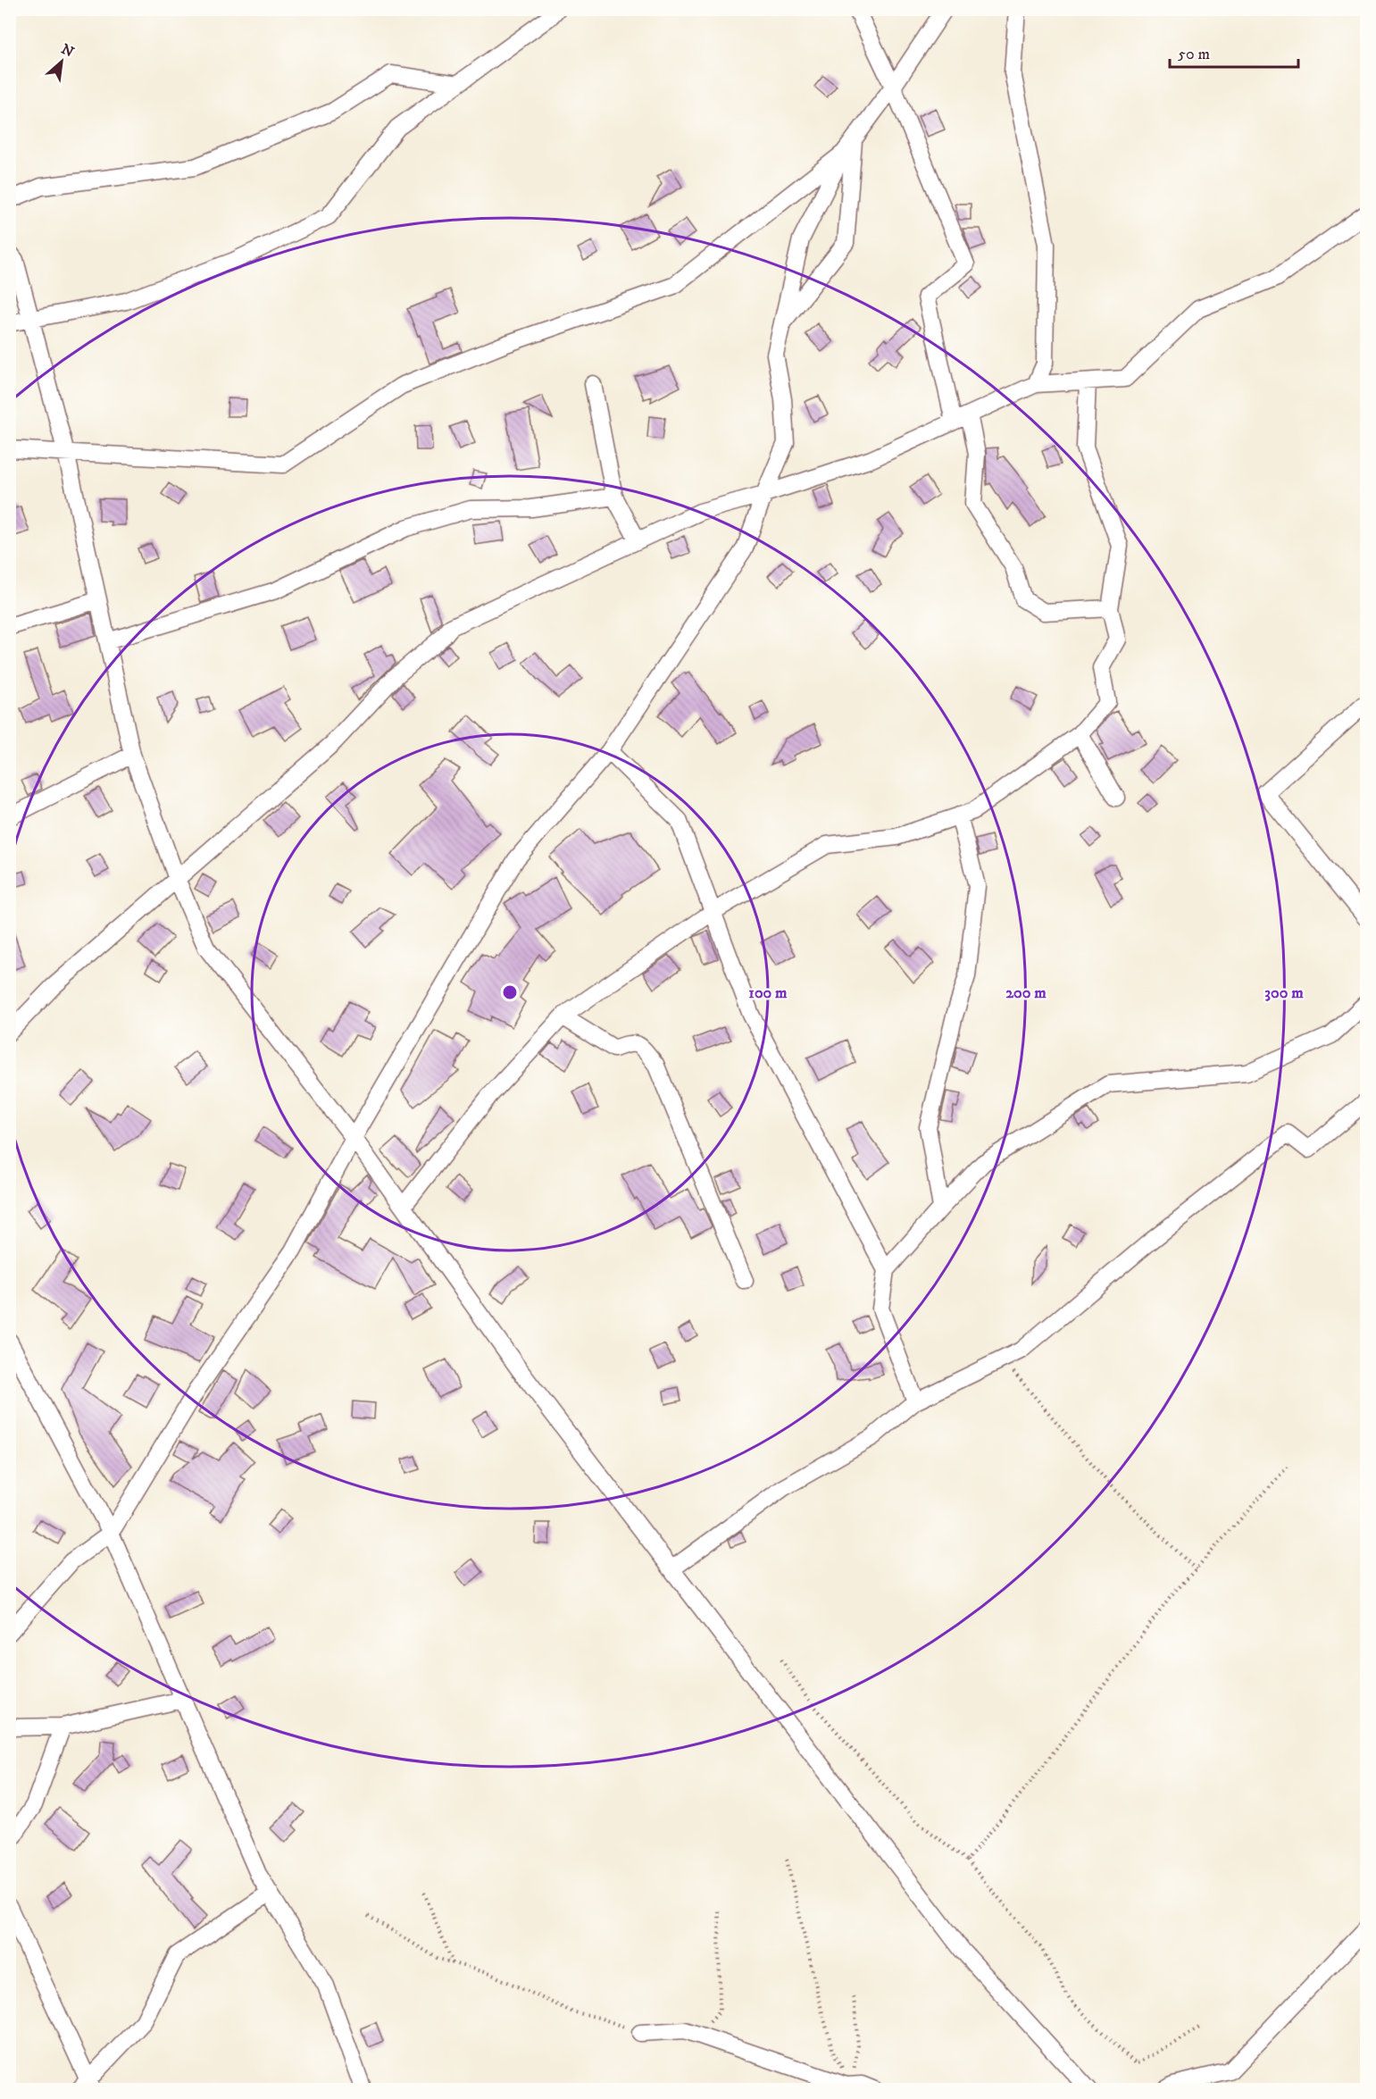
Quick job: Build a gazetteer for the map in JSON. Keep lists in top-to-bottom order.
{
  "scale_bar": "50 m",
  "north": "top right",
  "rings": ["100 m", "200 m", "300 m"]
}
